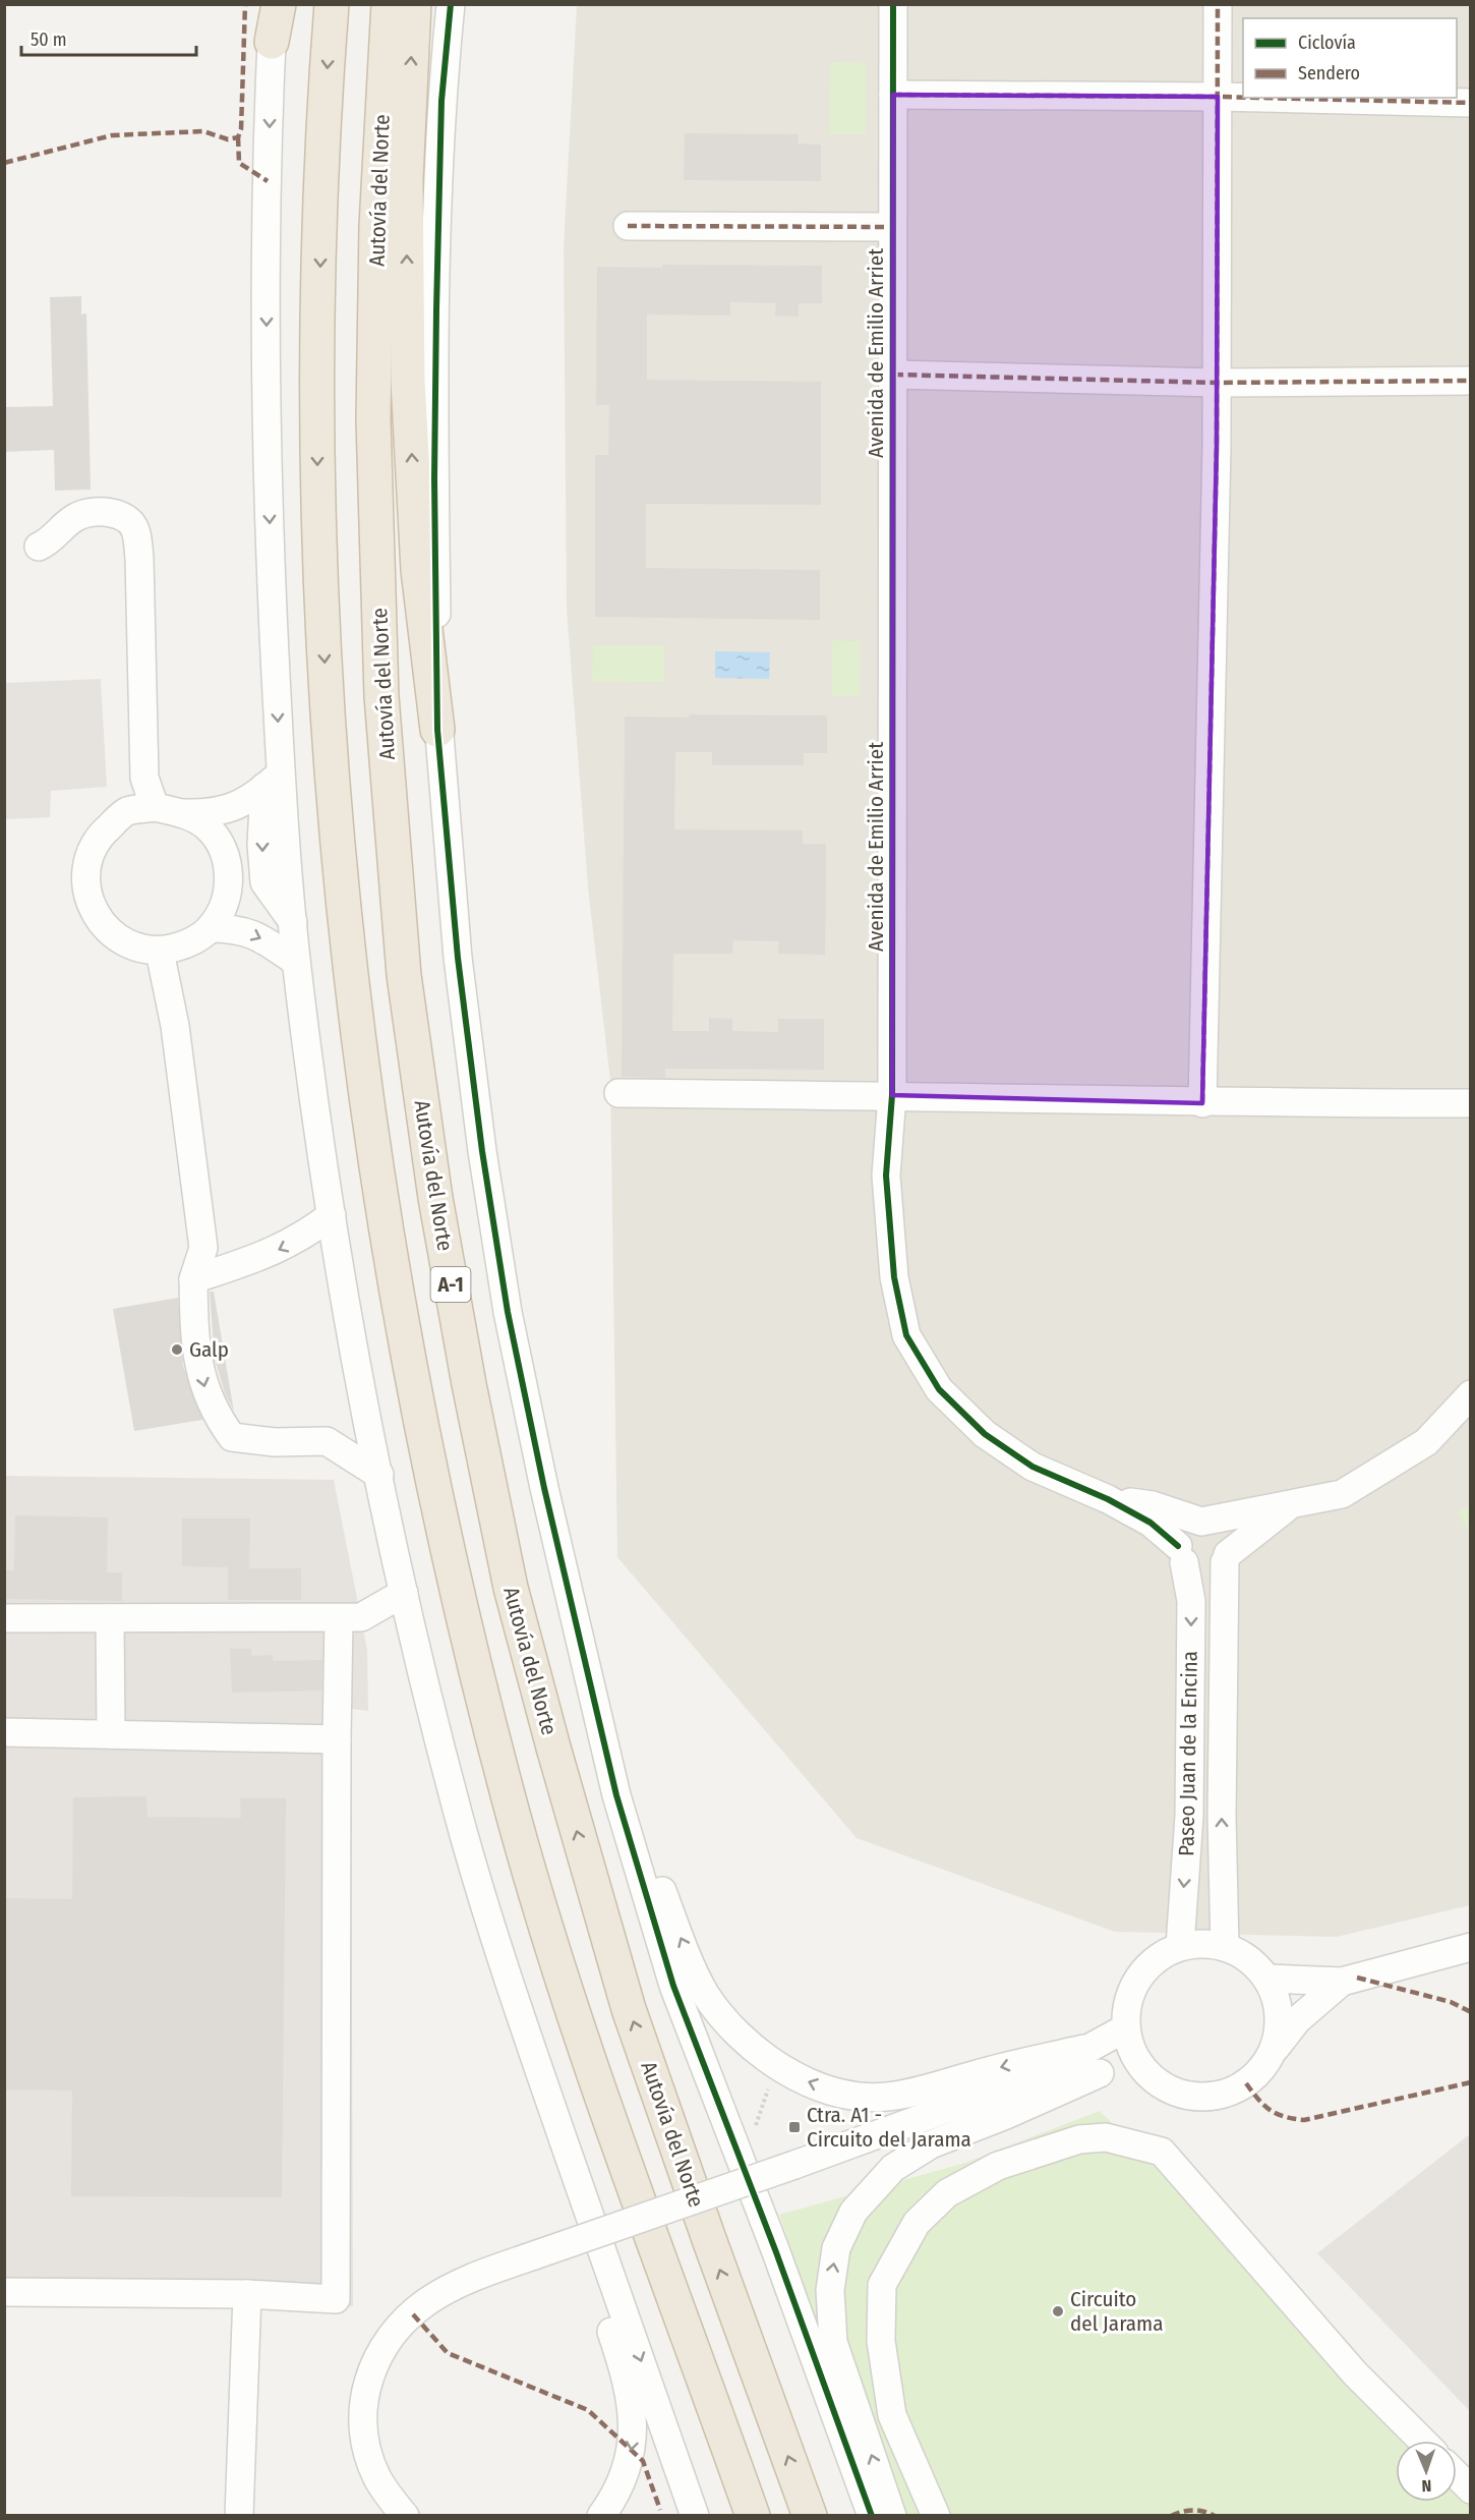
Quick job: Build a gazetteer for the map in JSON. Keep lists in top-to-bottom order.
{
  "streets": {
    "highway": ["Autovía del Norte", "A-1"],
    "street": ["Avenida de Emilio Arriet", "Paseo Juan de la Encina"]
  },
  "crossings": [
    ["Avenida de Emilio Arriet", "Paseo Juan de la Encina"]
  ],
  "places": {
    "other": ["Galp", "Circuito del Jarama"],
    "transit": ["Ctra. A1 - Circuito del Jarama"]
  },
  "legend": ["Ciclovía", "Sendero"],
  "scale_bar": "50 m",
  "north": "bottom"
}
